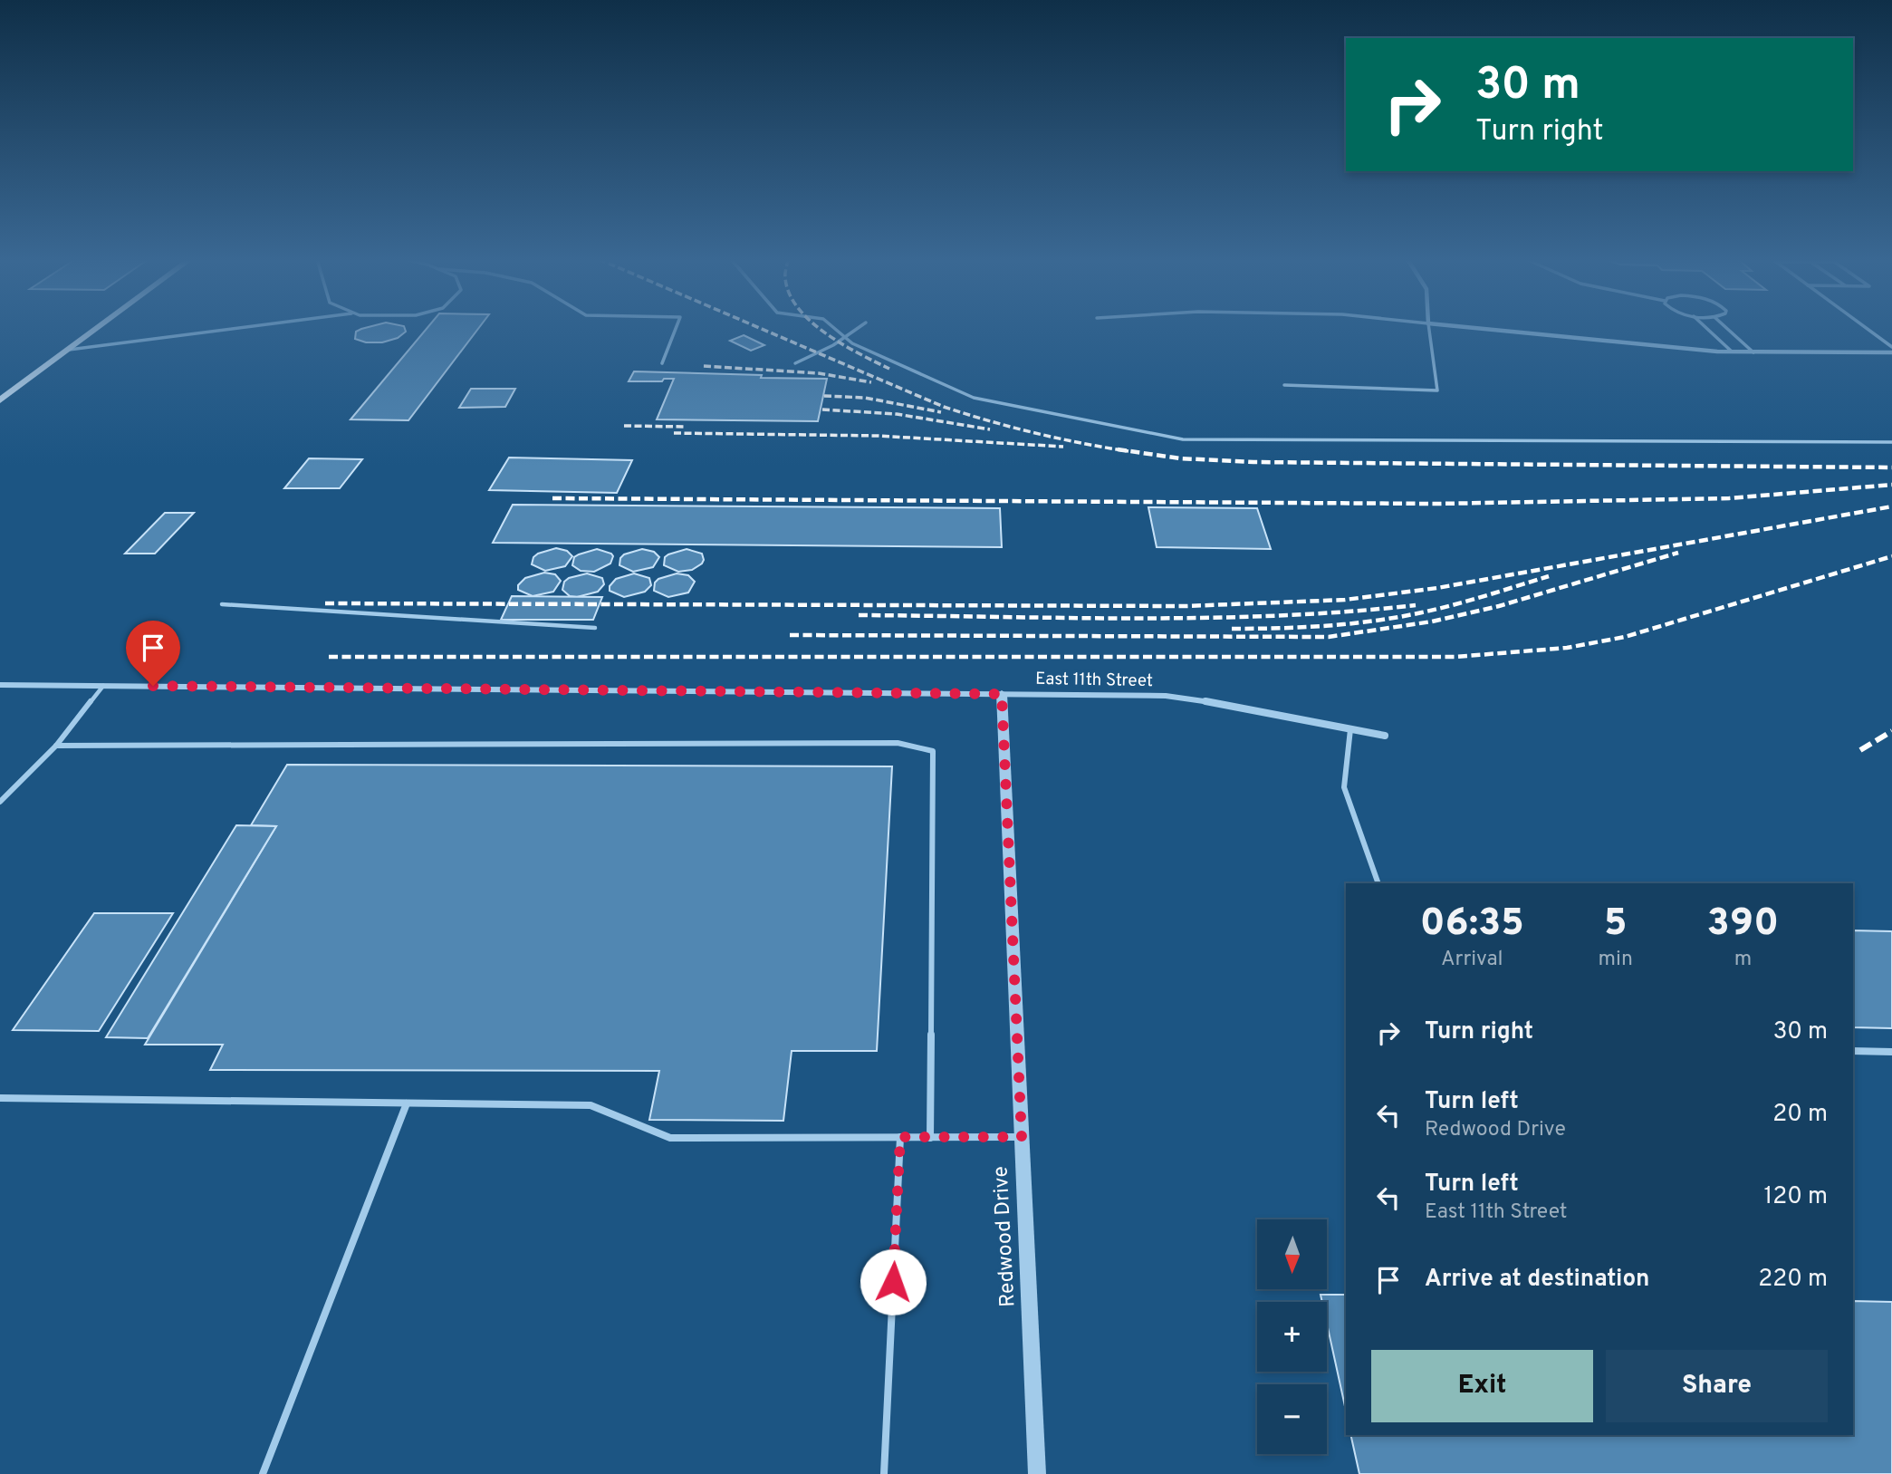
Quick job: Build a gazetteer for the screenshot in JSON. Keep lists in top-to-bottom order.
{
  "streets": {
    "street": ["East 11th Street", "Redwood Drive"]
  },
  "crossings": [
    ["East 11th Street", "Redwood Drive"]
  ],
  "north": "bottom",
  "page": {
    "turn": ["30 m", "Turn right"],
    "eta": [
      "06:35",
      "Arrival",
      "5",
      "min",
      "390",
      "m"
    ],
    "list": [
      {
        "name": "Turn right",
        "value": "30 m"
      },
      {
        "name": "Turn left",
        "note": "Redwood Drive",
        "value": "20 m"
      },
      {
        "name": "Turn left",
        "note": "East 11th Street",
        "value": "120 m"
      },
      {
        "name": "Arrive at destination",
        "value": "220 m"
      }
    ],
    "map_buttons": ["+", "−"],
    "buttons": ["Exit", "Share"]
  }
}
